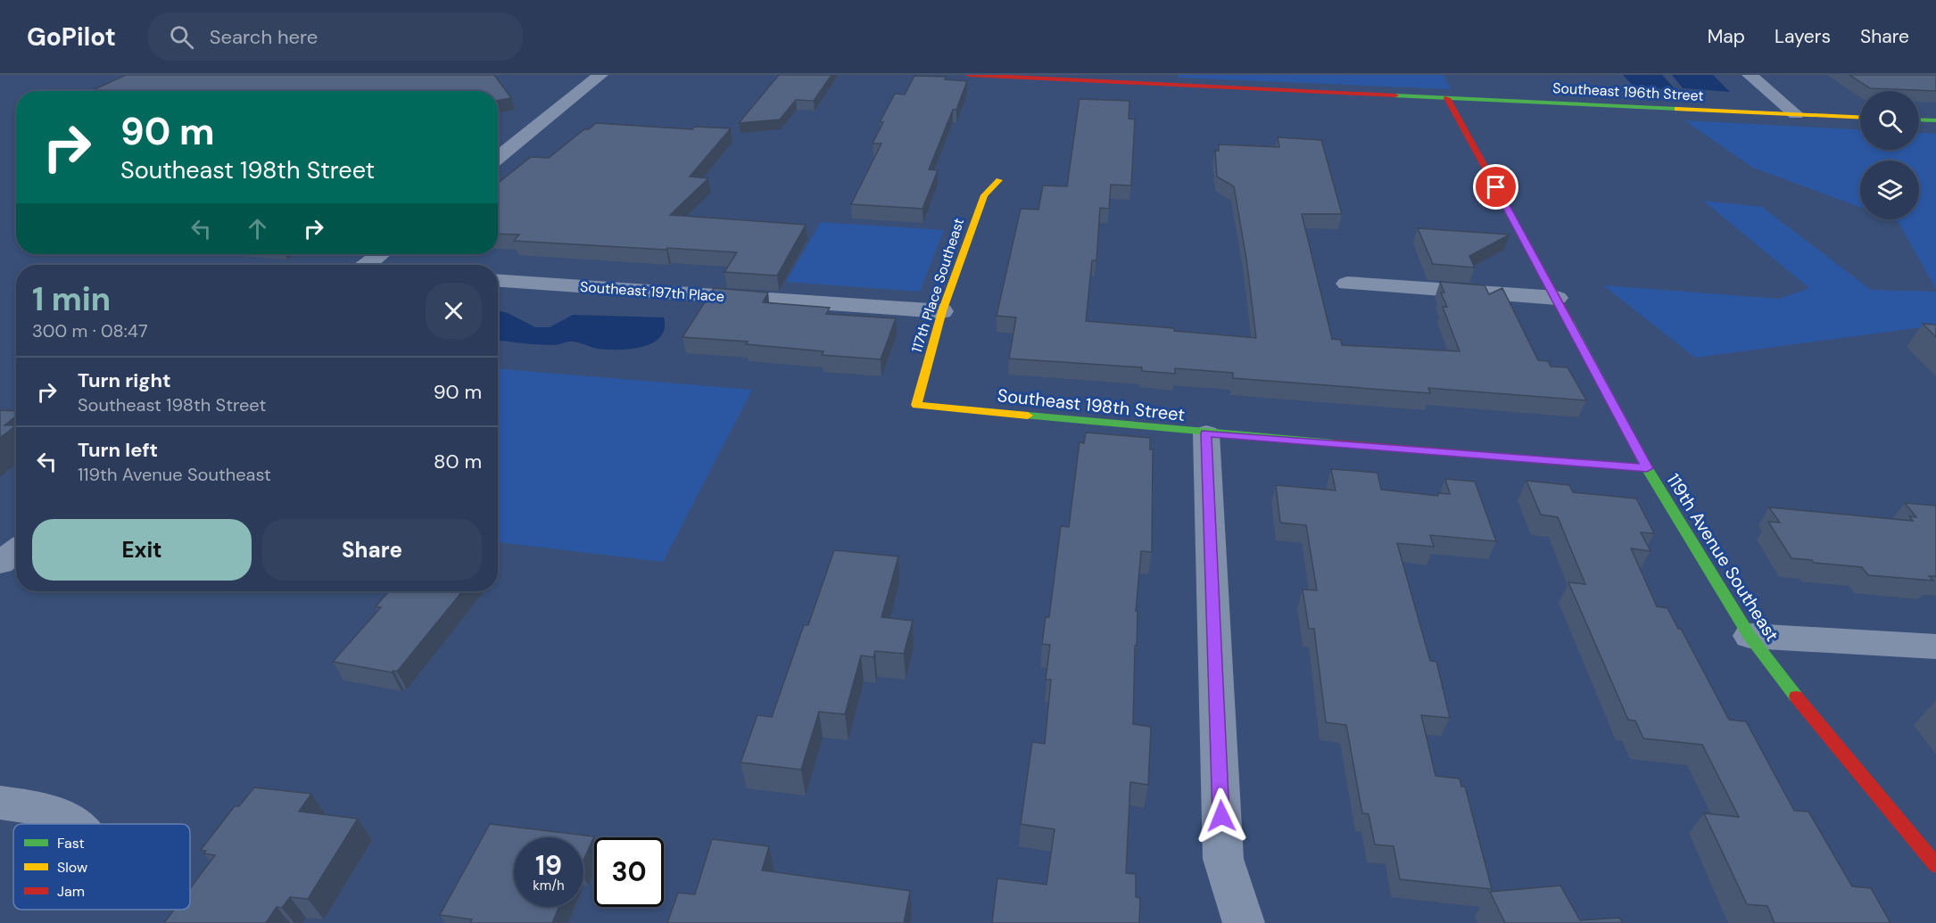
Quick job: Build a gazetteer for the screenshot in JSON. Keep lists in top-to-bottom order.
{
  "streets": {
    "street": [
      "Southeast 196th Street",
      "117th Place Southeast",
      "Southeast 197th Place",
      "Southeast 198th Street",
      "119th Avenue Southeast"
    ]
  },
  "crossings": [
    ["Southeast 196th Street", "119th Avenue Southeast"],
    ["117th Place Southeast", "Southeast 197th Place"],
    ["117th Place Southeast", "Southeast 198th Street"],
    ["Southeast 198th Street", "119th Avenue Southeast"]
  ],
  "legend": ["Fast", "Slow", "Jam"],
  "page": {
    "header": "GoPilot",
    "search": "Search here",
    "nav": ["Map", "Layers", "Share"],
    "turn": ["90 m", "Southeast 198th Street"],
    "heading": ["1 min", "300 m · 08:47"],
    "list": [
      {
        "name": "Turn right",
        "note": "Southeast 198th Street",
        "value": "90 m"
      },
      {
        "name": "Turn left",
        "note": "119th Avenue Southeast",
        "value": "80 m"
      }
    ],
    "buttons": ["Exit", "Share"],
    "speed": "19 km/h",
    "limit": "30"
  }
}
